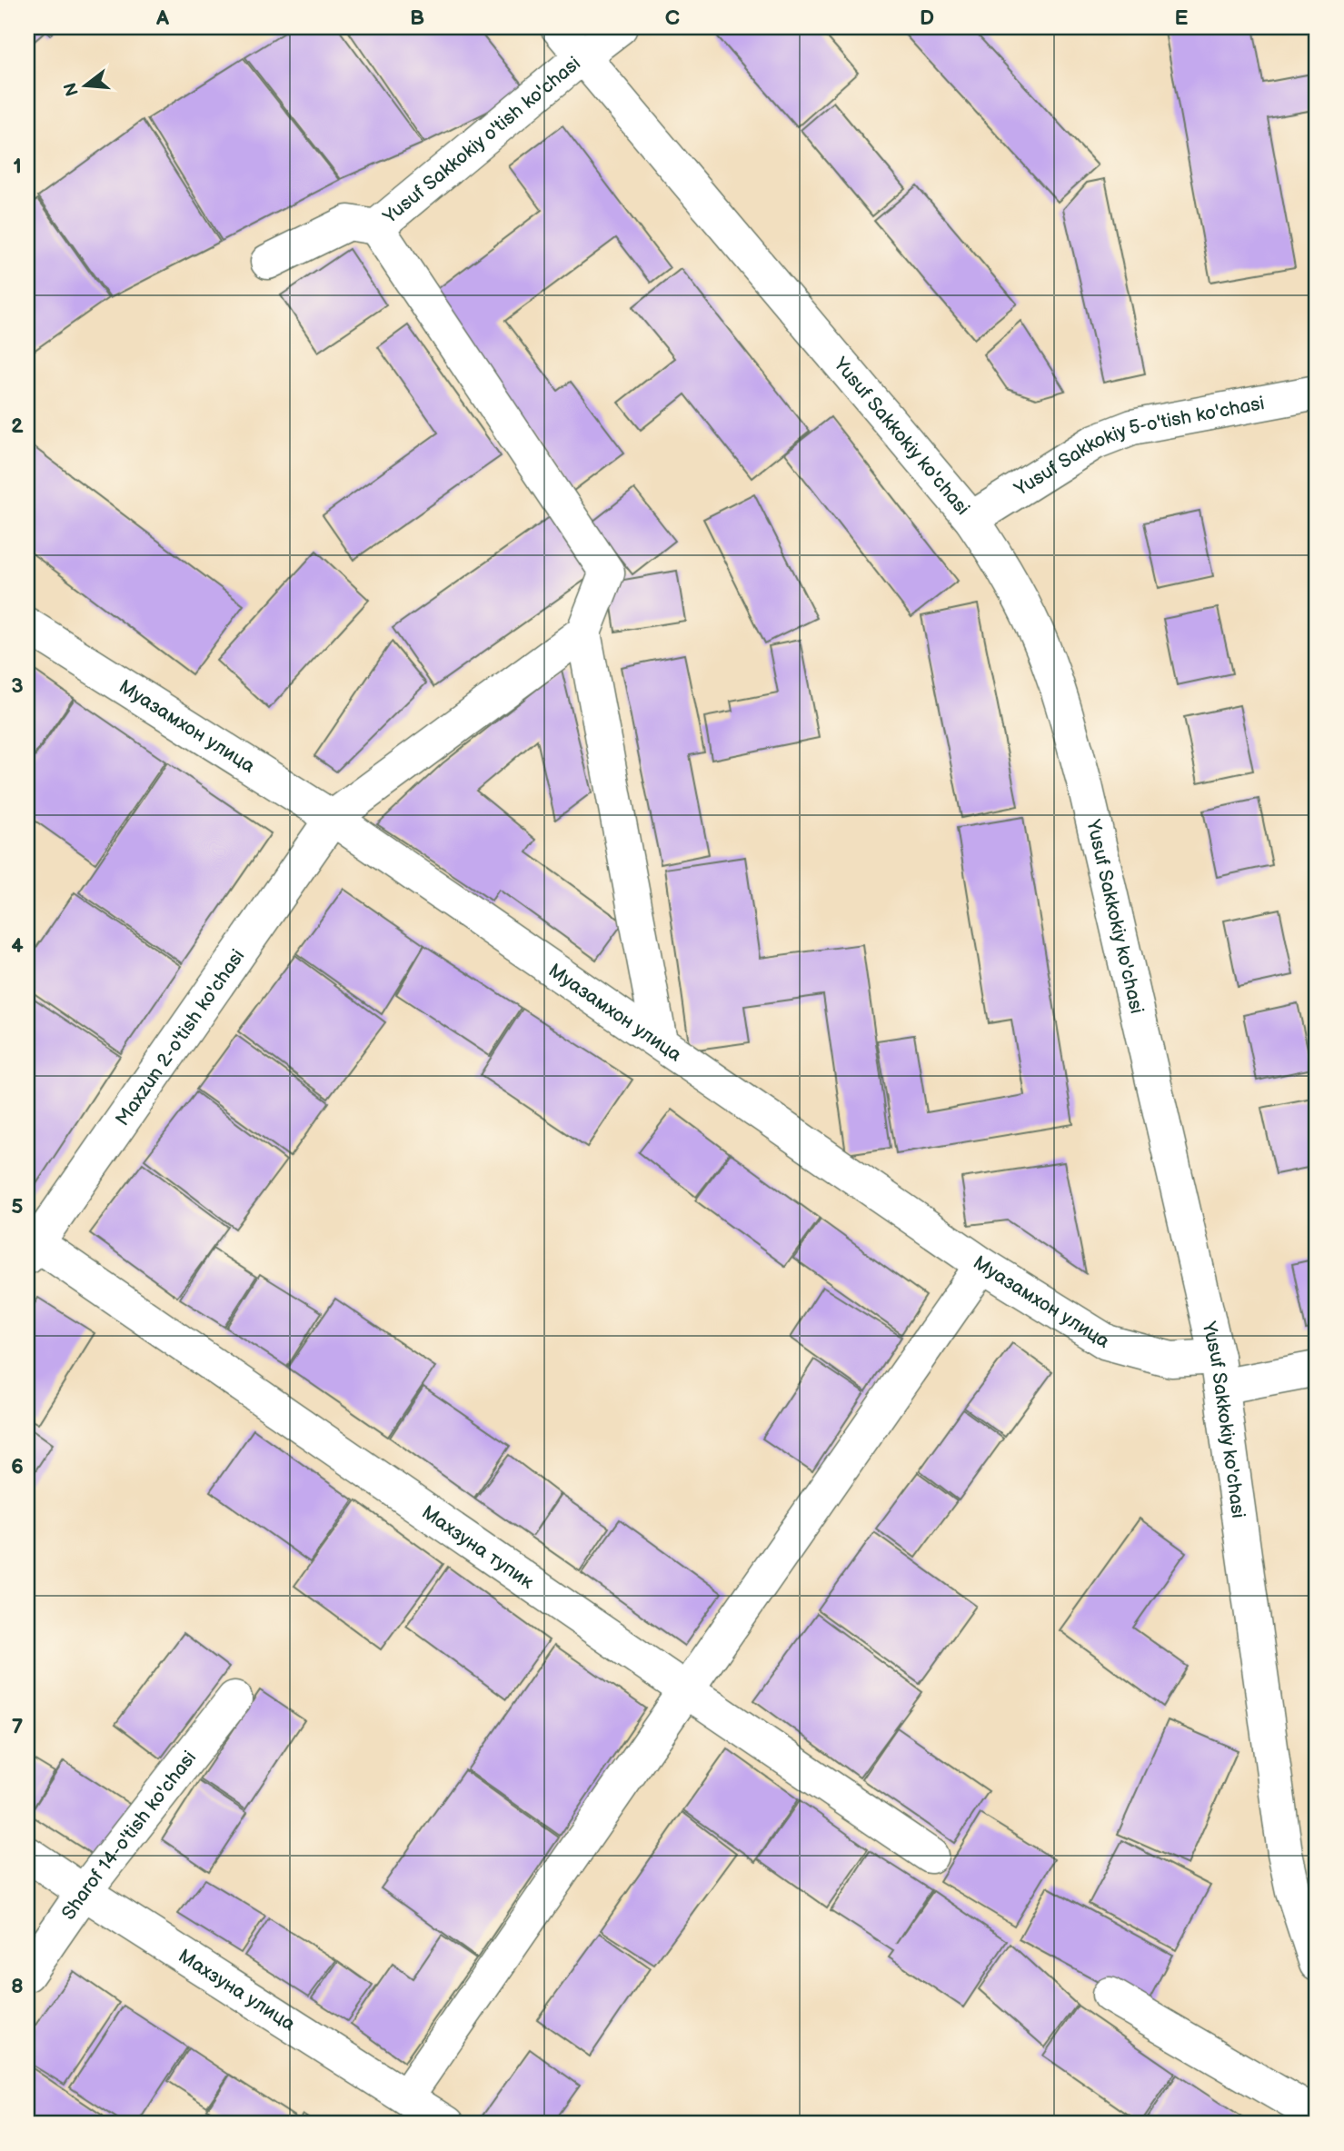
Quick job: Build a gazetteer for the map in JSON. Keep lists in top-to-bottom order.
{
  "streets": {
    "street": [
      "Yusuf Sakkokiy o'tish ko'chasi",
      "Yusuf Sakkokiy ko'chasi",
      "Yusuf Sakkokiy 5-o'tish ko'chasi",
      "Муазамхон улица",
      "Maxzun 2-o'tish ko'chasi",
      "Махзуна тупик",
      "Sharof 14-o'tish ko'chasi",
      "Махзуна улица"
    ]
  },
  "crossings": [
    ["Yusuf Sakkokiy o'tish ko'chasi", "Yusuf Sakkokiy ko'chasi"],
    ["Yusuf Sakkokiy ko'chasi", "Yusuf Sakkokiy 5-o'tish ko'chasi"],
    ["Yusuf Sakkokiy ko'chasi", "Муазамхон улица"],
    ["Муазамхон улица", "Maxzun 2-o'tish ko'chasi"],
    ["Maxzun 2-o'tish ko'chasi", "Махзуна тупик"],
    ["Sharof 14-o'tish ko'chasi", "Махзуна улица"]
  ],
  "north": "left",
  "grid": {
    "columns": [
      "A",
      "B",
      "C",
      "D",
      "E"
    ],
    "rows": [
      "1",
      "2",
      "3",
      "4",
      "5",
      "6",
      "7",
      "8"
    ]
  }
}
